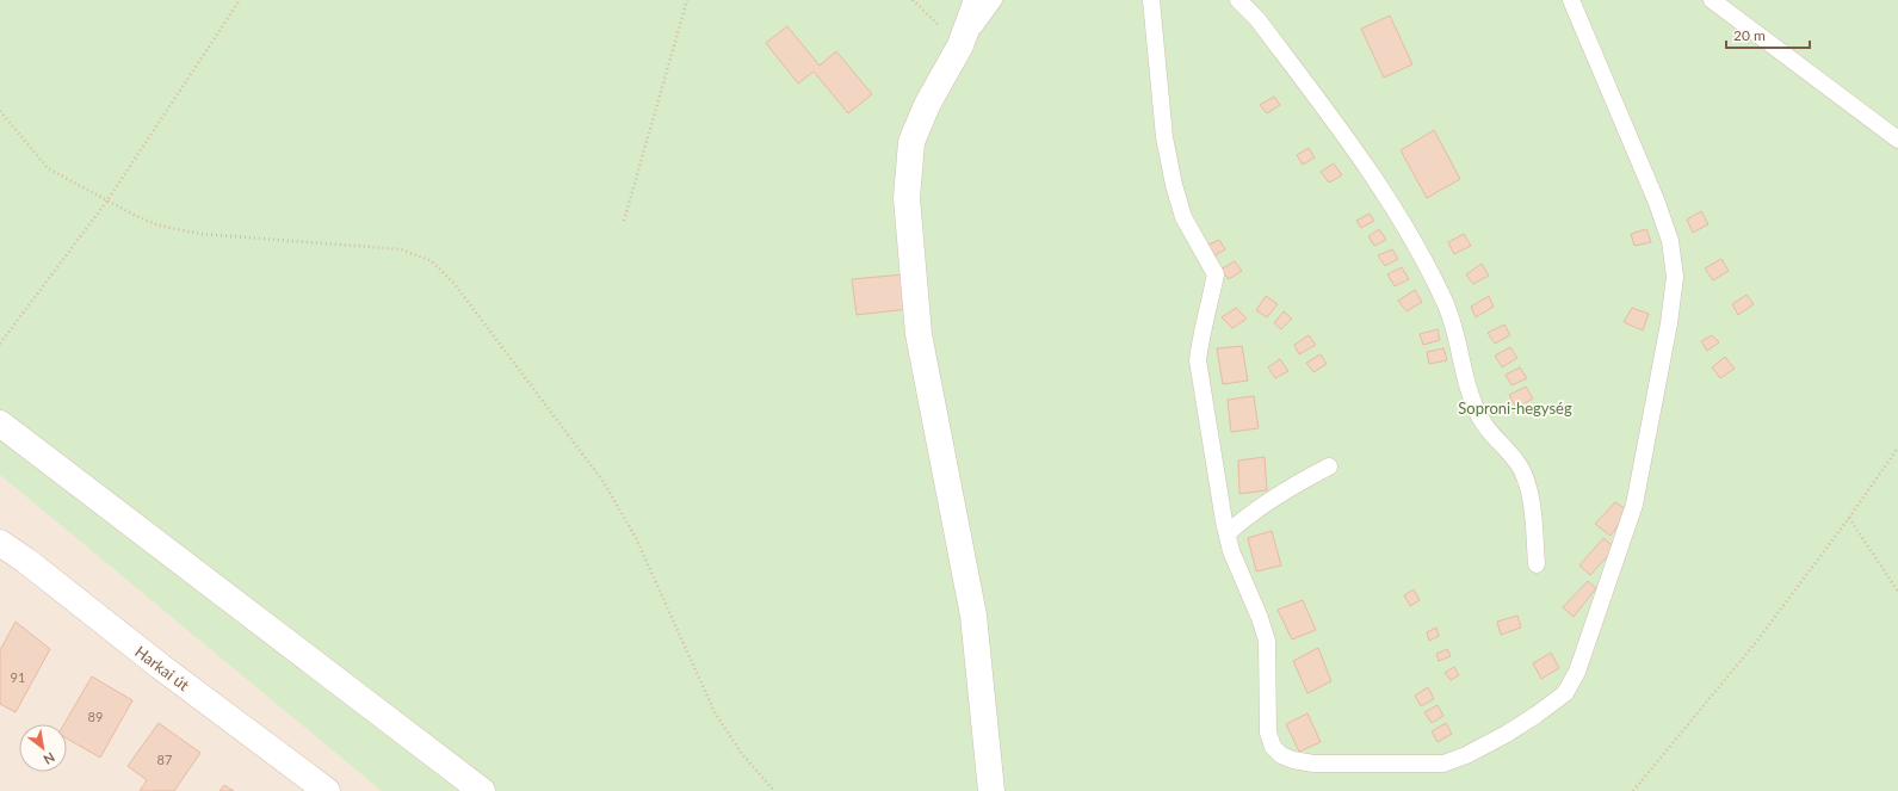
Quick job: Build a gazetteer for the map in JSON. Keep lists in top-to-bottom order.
{
  "streets": {
    "street": ["Harkai út"]
  },
  "parks": ["Soproni-hegység"],
  "house_numbers": ["91", "89", "87"],
  "scale_bar": "20 m",
  "north": "bottom right"
}
